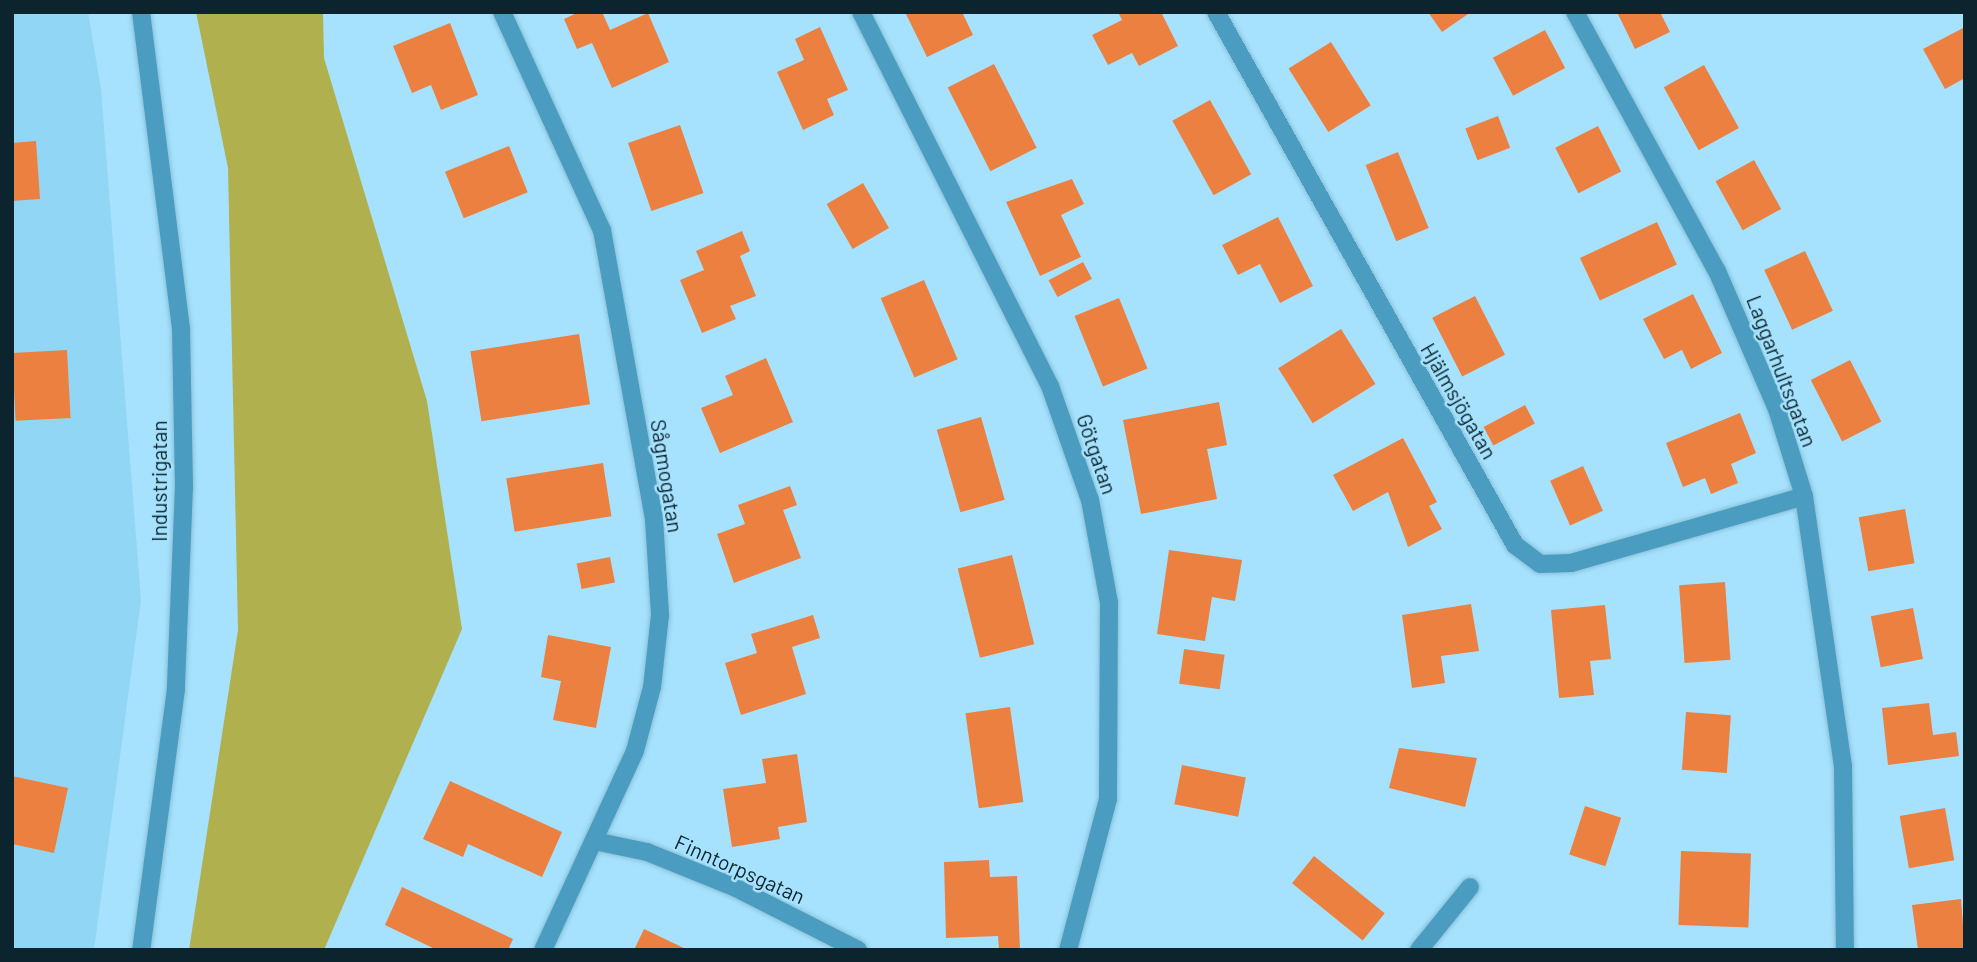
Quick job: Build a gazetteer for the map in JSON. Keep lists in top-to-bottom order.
{
  "streets": {
    "street": [
      "Laggarhultsgatan",
      "Hjälmsjögatan",
      "Götgatan",
      "Sågmogatan",
      "Industrigatan",
      "Finntorpsgatan"
    ]
  },
  "crossings": [
    ["Laggarhultsgatan", "Hjälmsjögatan"],
    ["Sågmogatan", "Finntorpsgatan"]
  ]
}
